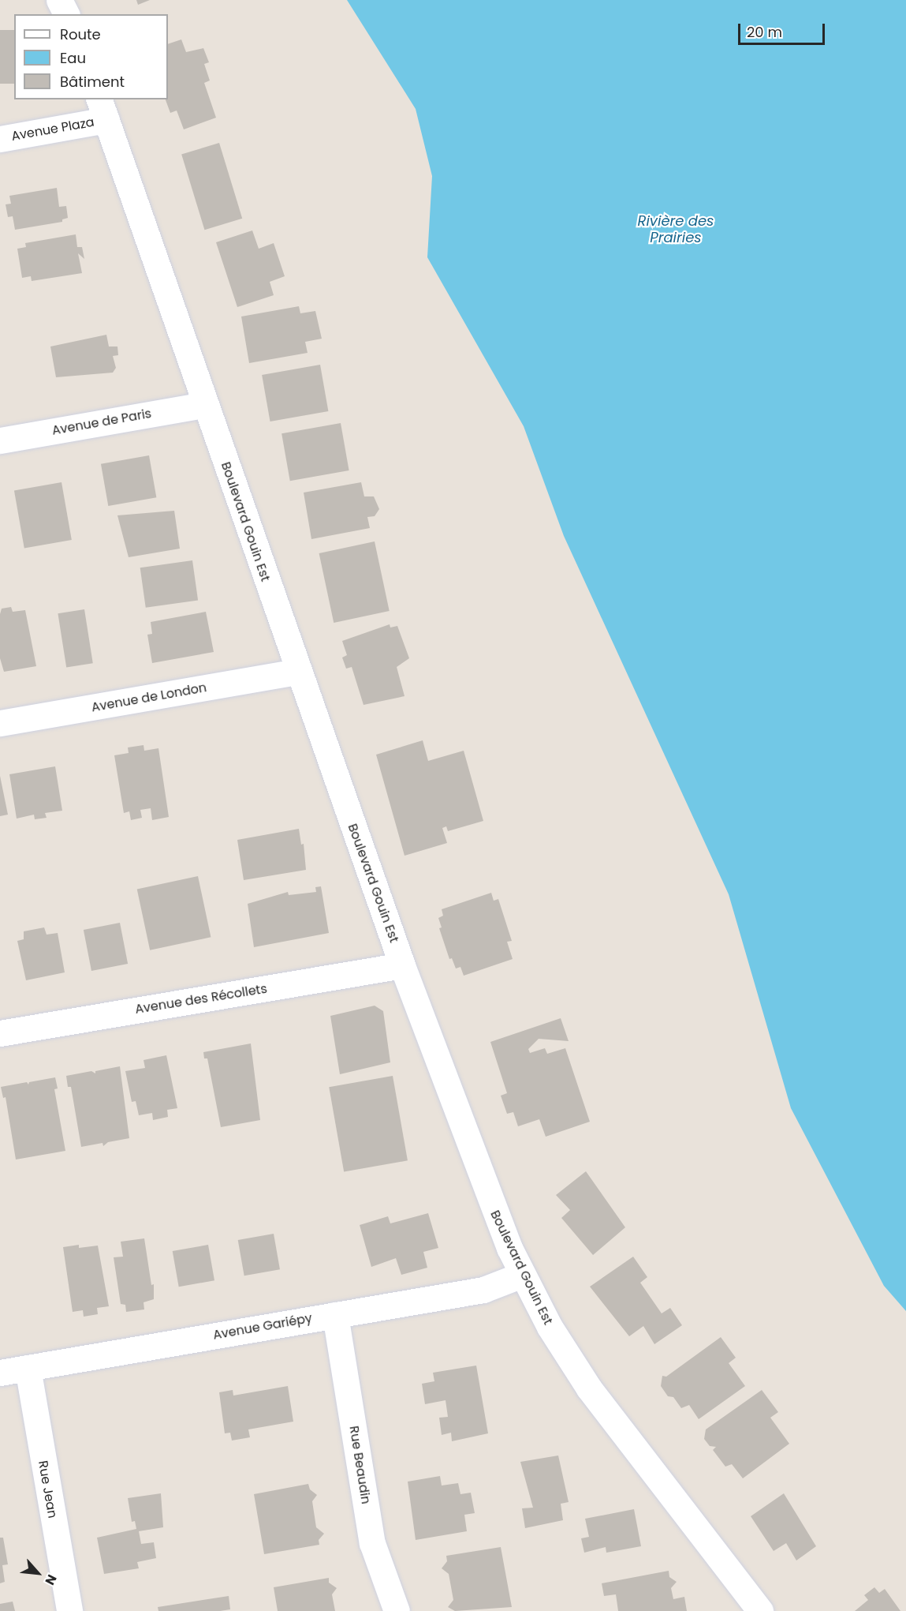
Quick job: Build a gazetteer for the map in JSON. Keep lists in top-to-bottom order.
{
  "streets": {
    "street": [
      "Avenue Plaza",
      "Avenue de Paris",
      "Boulevard Gouin Est",
      "Avenue de London",
      "Avenue des Récollets",
      "Avenue Gariépy",
      "Rue Beaudin",
      "Rue Jean"
    ]
  },
  "crossings": [
    ["Avenue Plaza", "Boulevard Gouin Est"],
    ["Avenue de Paris", "Boulevard Gouin Est"],
    ["Boulevard Gouin Est", "Avenue de London"],
    ["Boulevard Gouin Est", "Avenue des Récollets"],
    ["Boulevard Gouin Est", "Avenue Gariépy"],
    ["Avenue Gariépy", "Rue Beaudin"],
    ["Avenue Gariépy", "Rue Jean"]
  ],
  "water": ["Rivière des Prairies"],
  "legend": ["Route", "Eau", "Bâtiment"],
  "scale_bar": "20 m",
  "north": "bottom right"
}
